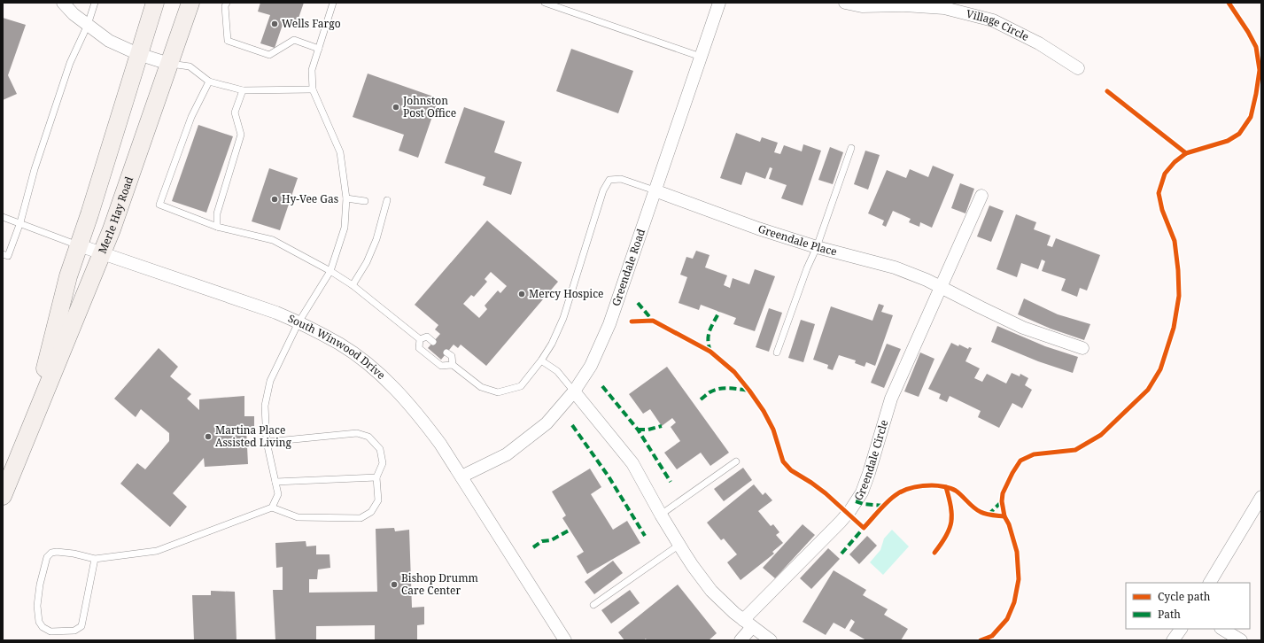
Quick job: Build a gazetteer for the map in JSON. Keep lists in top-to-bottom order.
{
  "streets": {
    "main road": ["Merle Hay Road"],
    "street": [
      "Village Circle",
      "Greendale Place",
      "Greendale Road",
      "South Winwood Drive",
      "Greendale Circle"
    ]
  },
  "crossings": [
    ["Merle Hay Road", "South Winwood Drive"],
    ["Greendale Place", "Greendale Road"],
    ["Greendale Place", "Greendale Circle"],
    ["Greendale Road", "South Winwood Drive"]
  ],
  "places": [
    "Wells Fargo",
    "Johnston Post Office",
    "Hy-Vee Gas",
    "Mercy Hospice",
    "Martina Place Assisted Living",
    "Bishop Drumm Care Center"
  ],
  "legend": ["Cycle path", "Path"]
}
